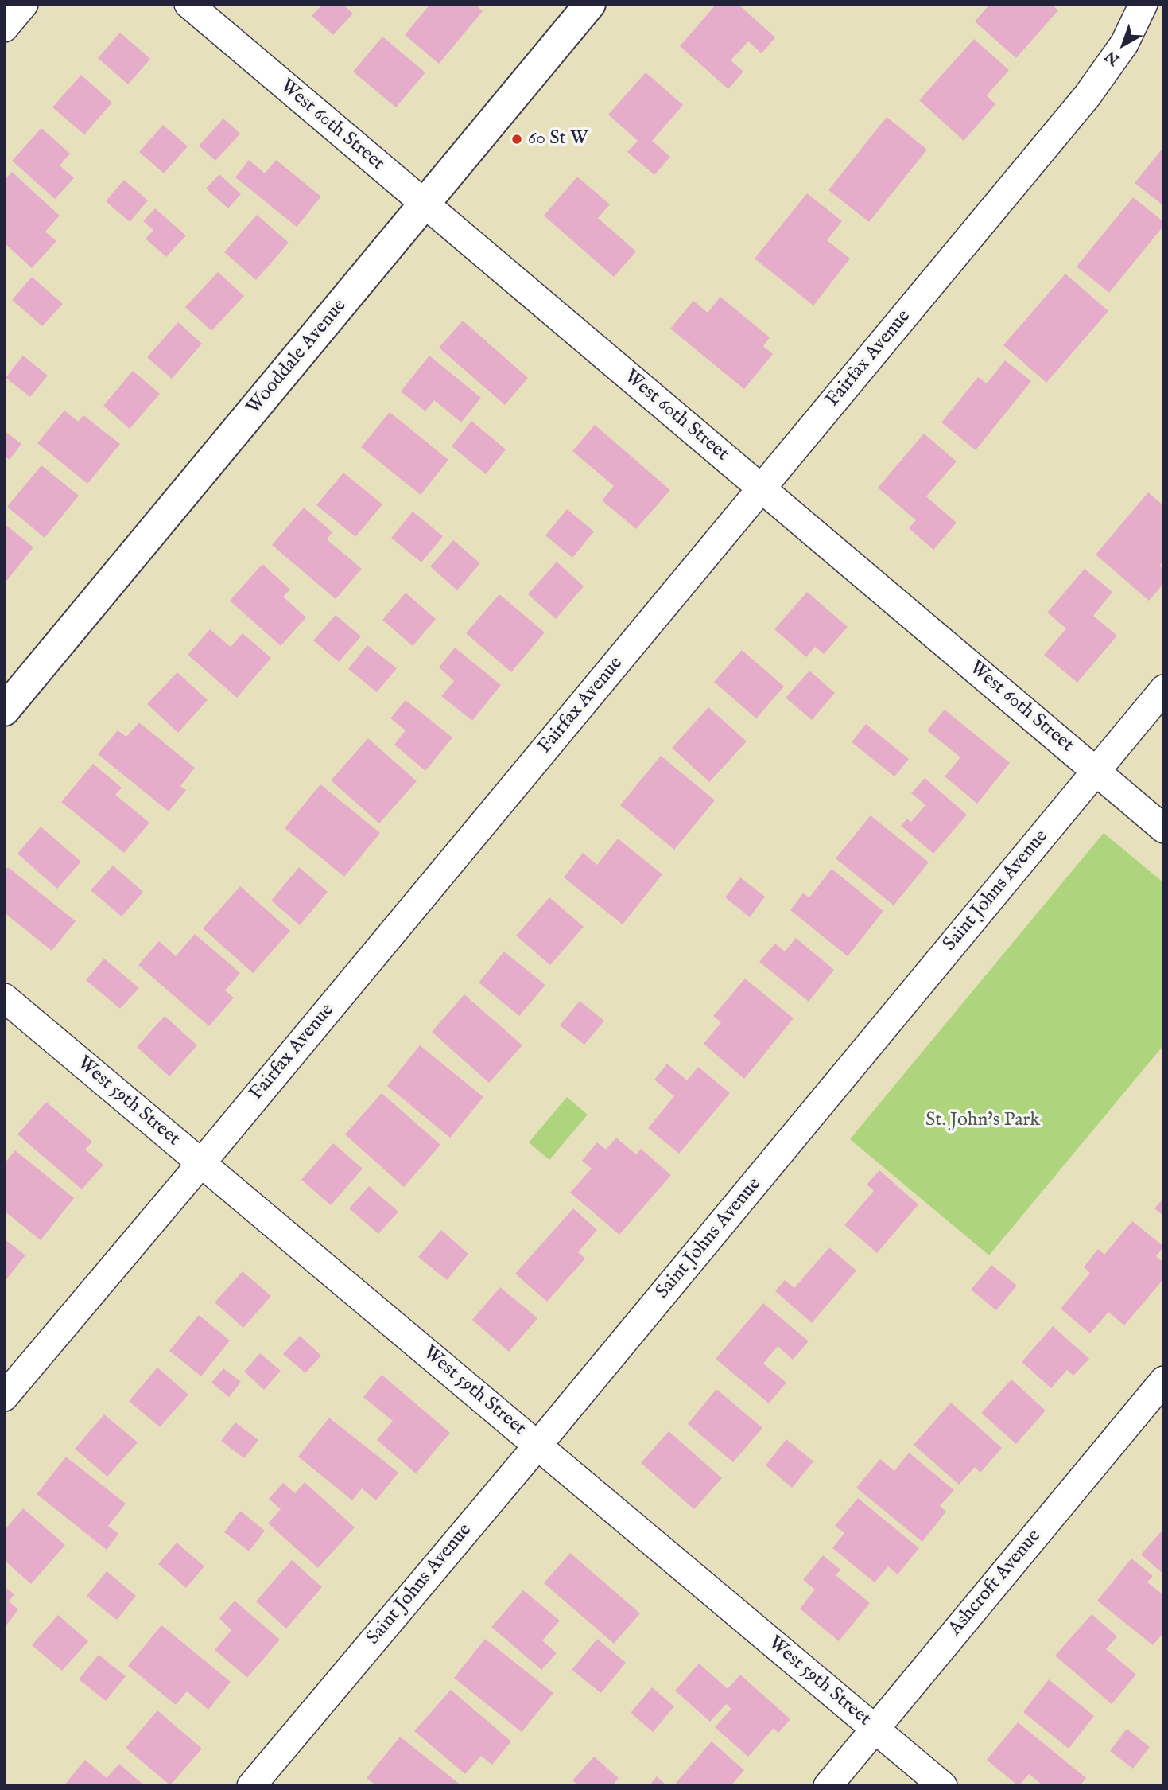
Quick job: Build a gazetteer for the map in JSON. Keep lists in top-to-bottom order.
{
  "streets": {
    "street": [
      "West 60th Street",
      "Wooddale Avenue",
      "Fairfax Avenue",
      "Saint Johns Avenue",
      "West 59th Street",
      "Ashcroft Avenue"
    ]
  },
  "crossings": [
    ["West 60th Street", "Wooddale Avenue"],
    ["West 60th Street", "Fairfax Avenue"],
    ["West 60th Street", "Saint Johns Avenue"],
    ["Fairfax Avenue", "West 59th Street"],
    ["Saint Johns Avenue", "West 59th Street"],
    ["West 59th Street", "Ashcroft Avenue"]
  ],
  "parks": ["St. John's Park"],
  "places": ["60 St W"],
  "north": "bottom left"
}
